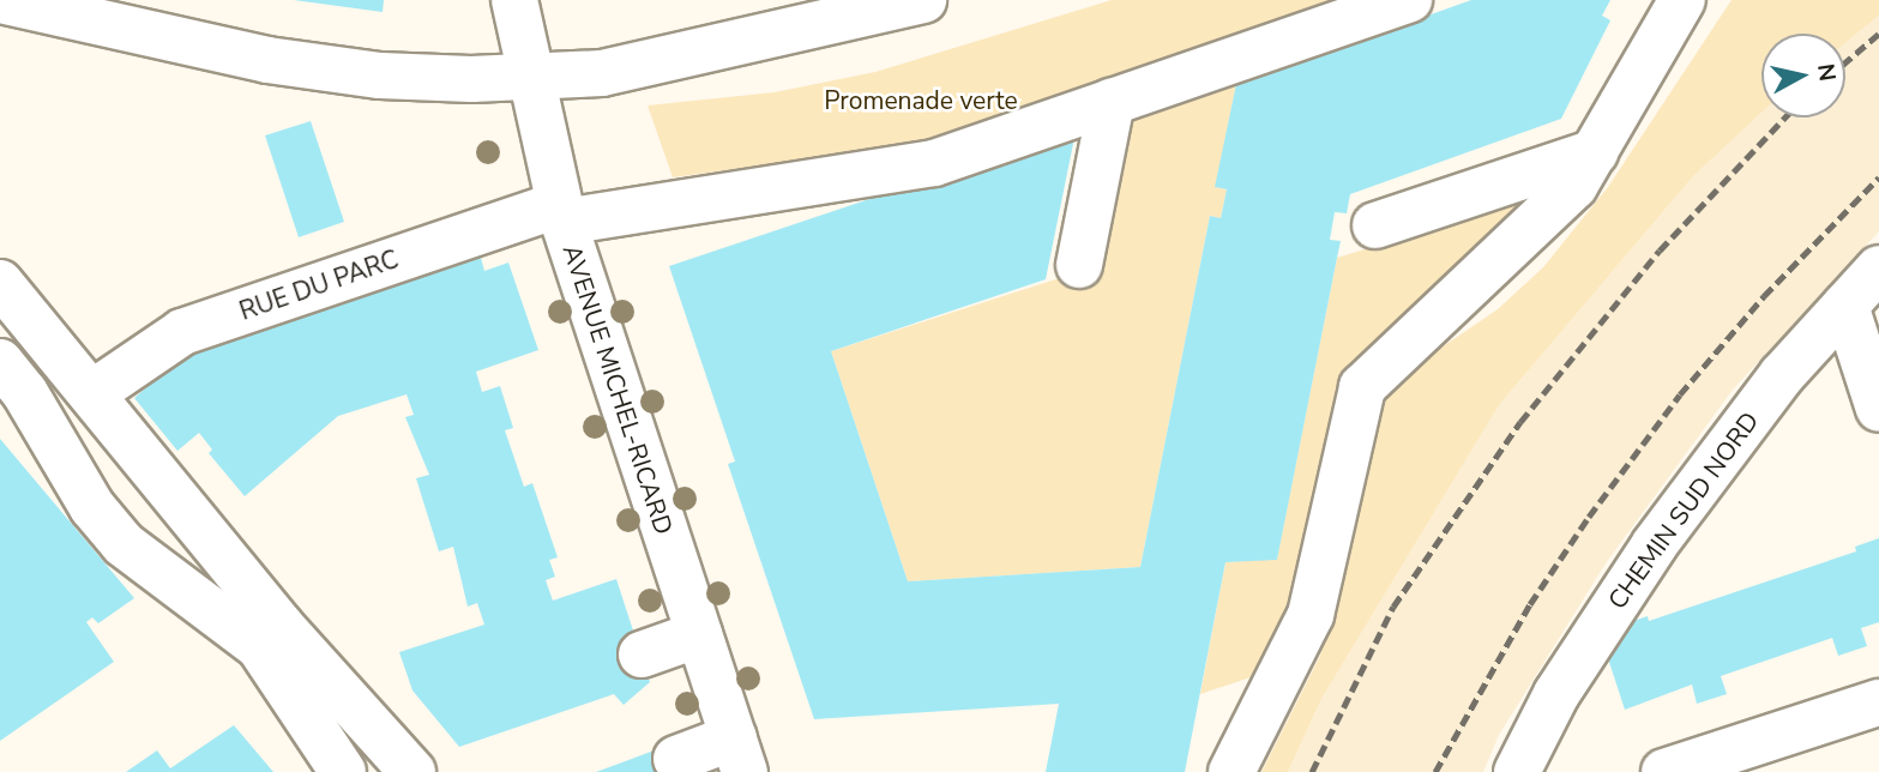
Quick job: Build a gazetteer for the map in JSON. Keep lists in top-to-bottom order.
{
  "streets": {
    "street": ["RUE DU PARC", "AVENUE MICHEL-RICARD", "CHEMIN SUD NORD"]
  },
  "crossings": [
    ["RUE DU PARC", "AVENUE MICHEL-RICARD"]
  ],
  "parks": ["Promenade verte"],
  "north": "right"
}
